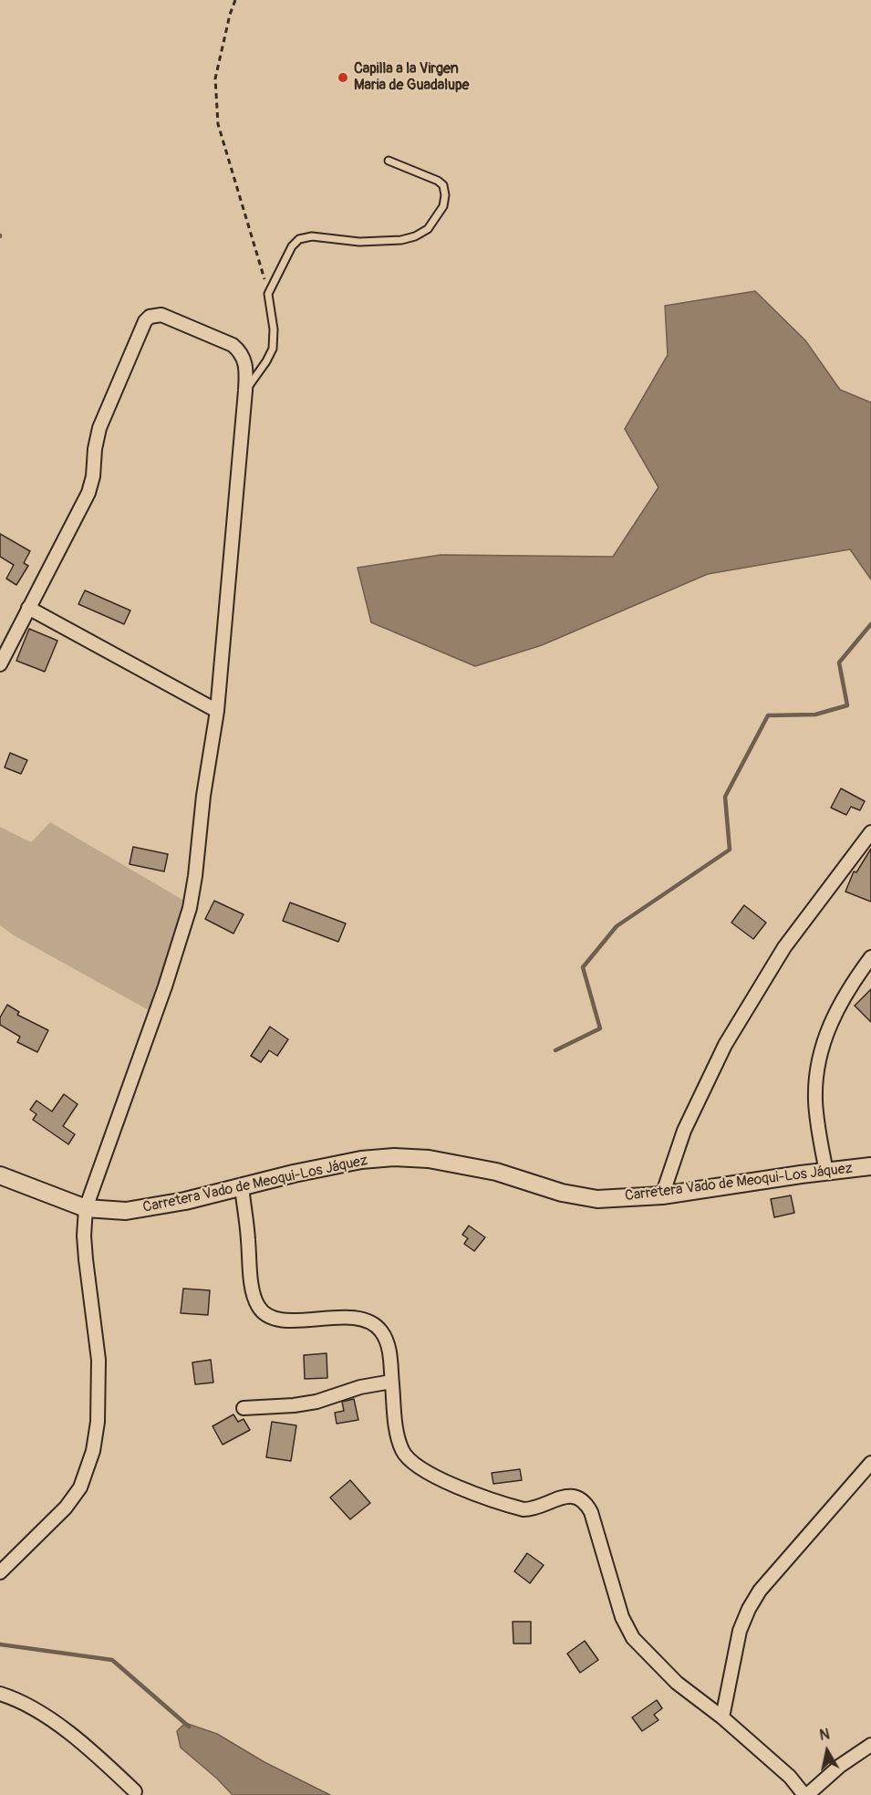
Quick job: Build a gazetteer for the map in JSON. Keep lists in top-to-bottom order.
{
  "streets": {
    "street": ["Carretera Vado de Meoqui-Los Jáquez"]
  },
  "places": ["Capilla a la Virgen Maria de Guadalupe"],
  "north": "top"
}
